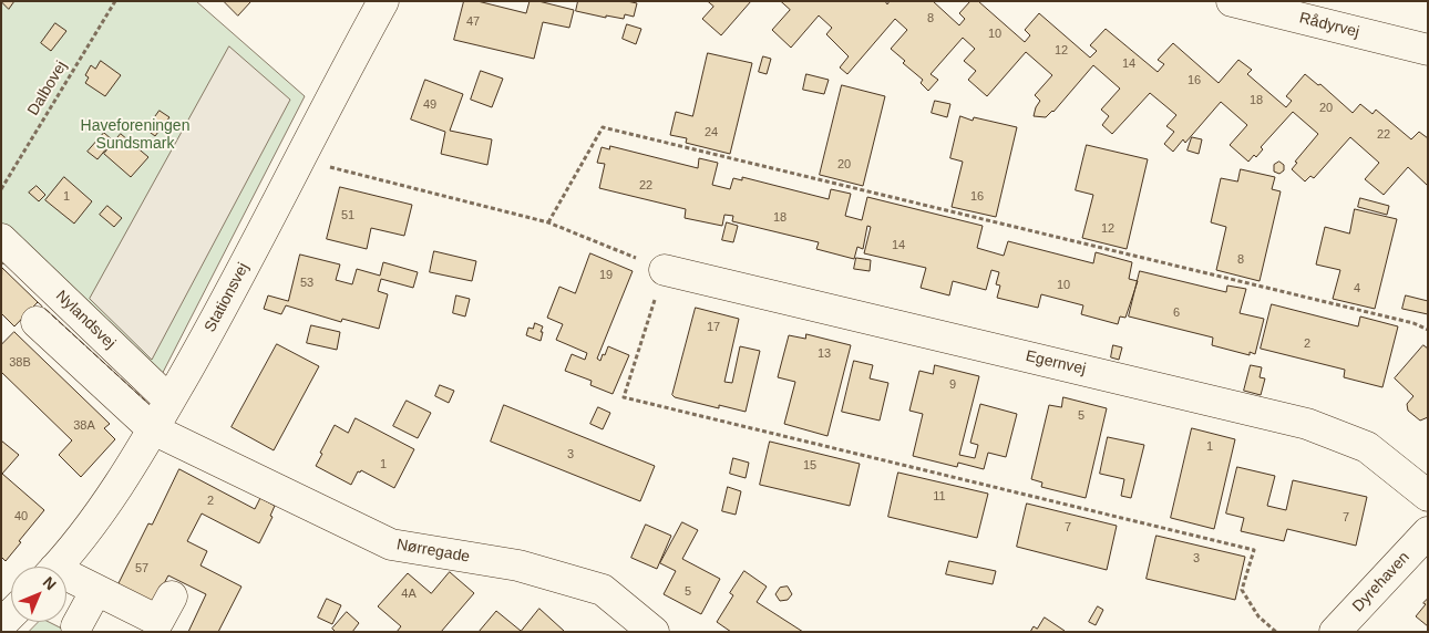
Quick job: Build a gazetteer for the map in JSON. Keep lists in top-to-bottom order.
{
  "streets": {
    "street": [
      "Rådyrvej",
      "Stationsvej",
      "Nylandsvej",
      "Egernvej",
      "Nørregade",
      "Dyrehaven"
    ],
    "path": ["Dalbovej"]
  },
  "crossings": [
    ["Stationsvej", "Nylandsvej"],
    ["Stationsvej", "Nørregade"]
  ],
  "parks": ["Haveforeningen Sundsmark"],
  "house_numbers": [
    "8",
    "47",
    "10",
    "12",
    "14",
    "16",
    "18",
    "49",
    "20",
    "24",
    "22",
    "20",
    "22",
    "1",
    "16",
    "51",
    "18",
    "12",
    "14",
    "8",
    "19",
    "53",
    "10",
    "4",
    "6",
    "17",
    "2",
    "13",
    "38B",
    "9",
    "5",
    "38A",
    "1",
    "3",
    "1",
    "15",
    "11",
    "2",
    "40",
    "7",
    "7",
    "3",
    "57",
    "5",
    "4A"
  ],
  "north": "top right"
}
